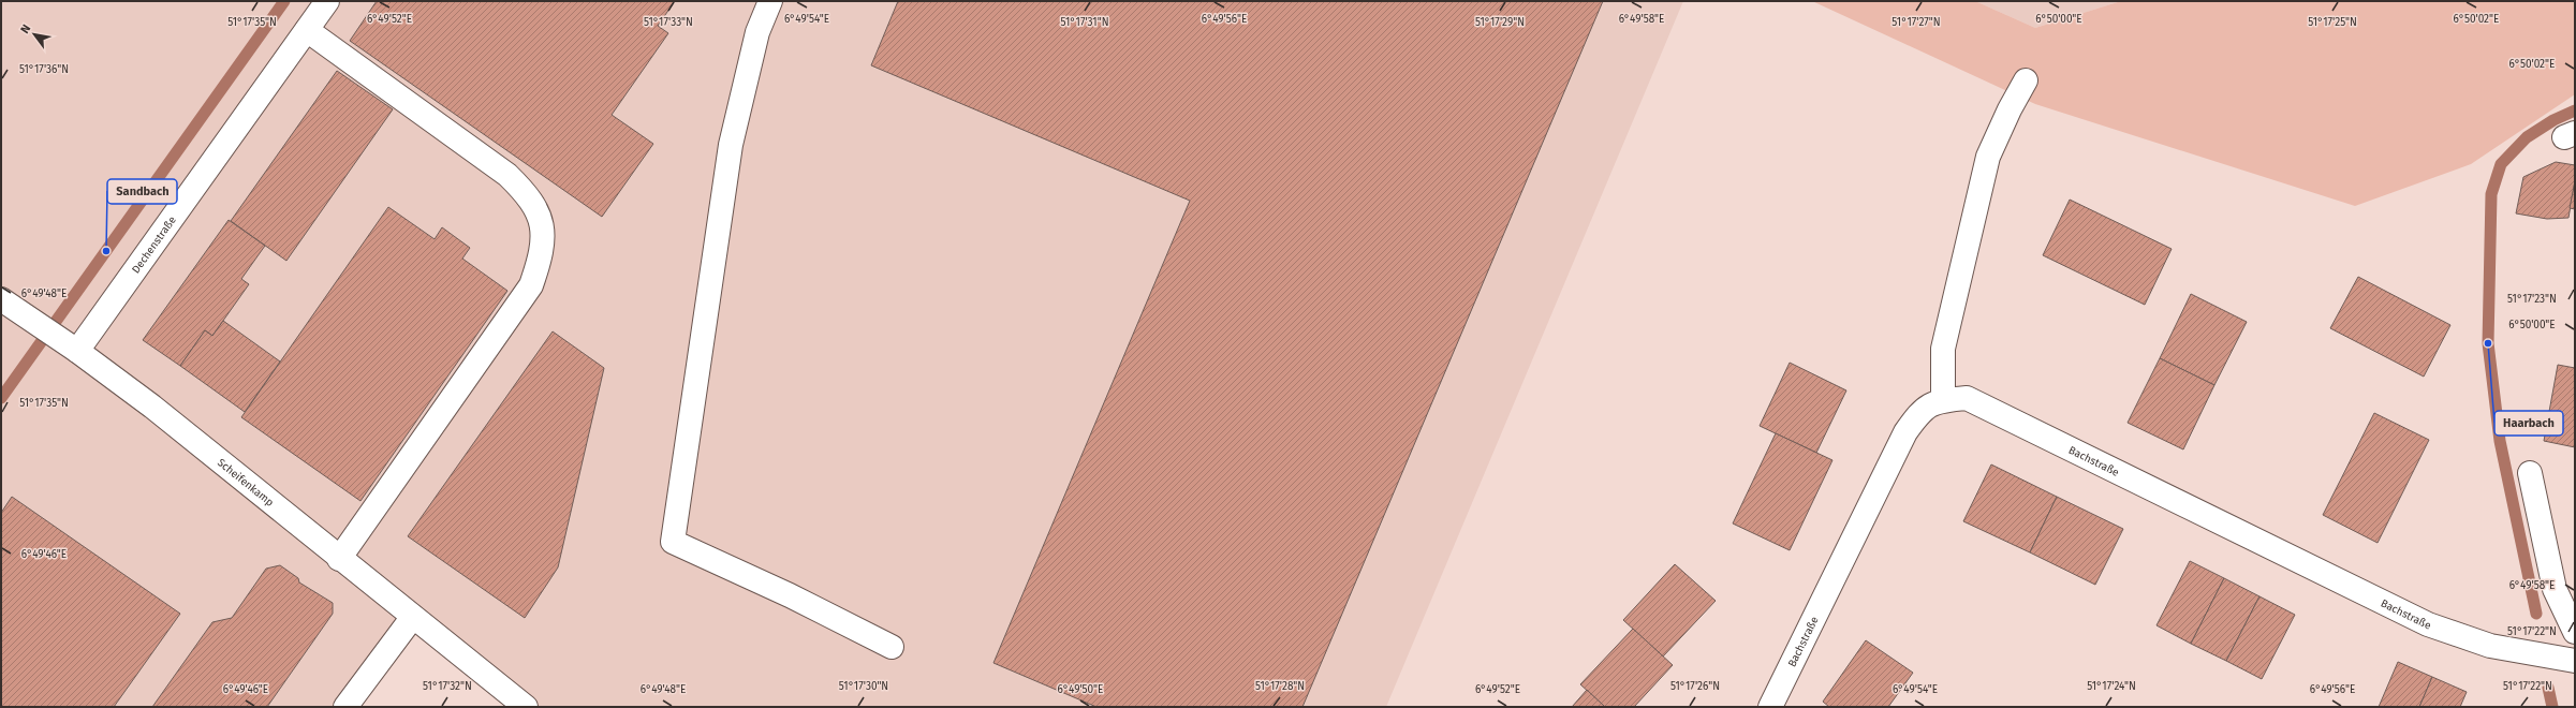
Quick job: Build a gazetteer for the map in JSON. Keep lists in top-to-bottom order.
{
  "streets": {
    "street": ["Dechenstraße", "Bachstraße", "Scheifenkamp"]
  },
  "crossings": [
    ["Dechenstraße", "Scheifenkamp"]
  ],
  "places": ["Sandbach", "Haarbach"],
  "north": "top left",
  "coordinates": [
    "6°49'52\"E",
    "6°49'54\"E",
    "6°49'56\"E",
    "6°49'58\"E",
    "6°50'00\"E",
    "6°50'02\"E",
    "51°17'35\"N",
    "51°17'33\"N",
    "51°17'31\"N",
    "51°17'29\"N",
    "51°17'27\"N",
    "51°17'25\"N",
    "51°17'36\"N",
    "6°49'48\"E",
    "51°17'23\"N",
    "6°49'46\"E",
    "51°17'22\"N",
    "51°17'32\"N",
    "51°17'30\"N",
    "51°17'28\"N",
    "51°17'26\"N",
    "51°17'24\"N",
    "6°49'50\"E"
  ]
}
